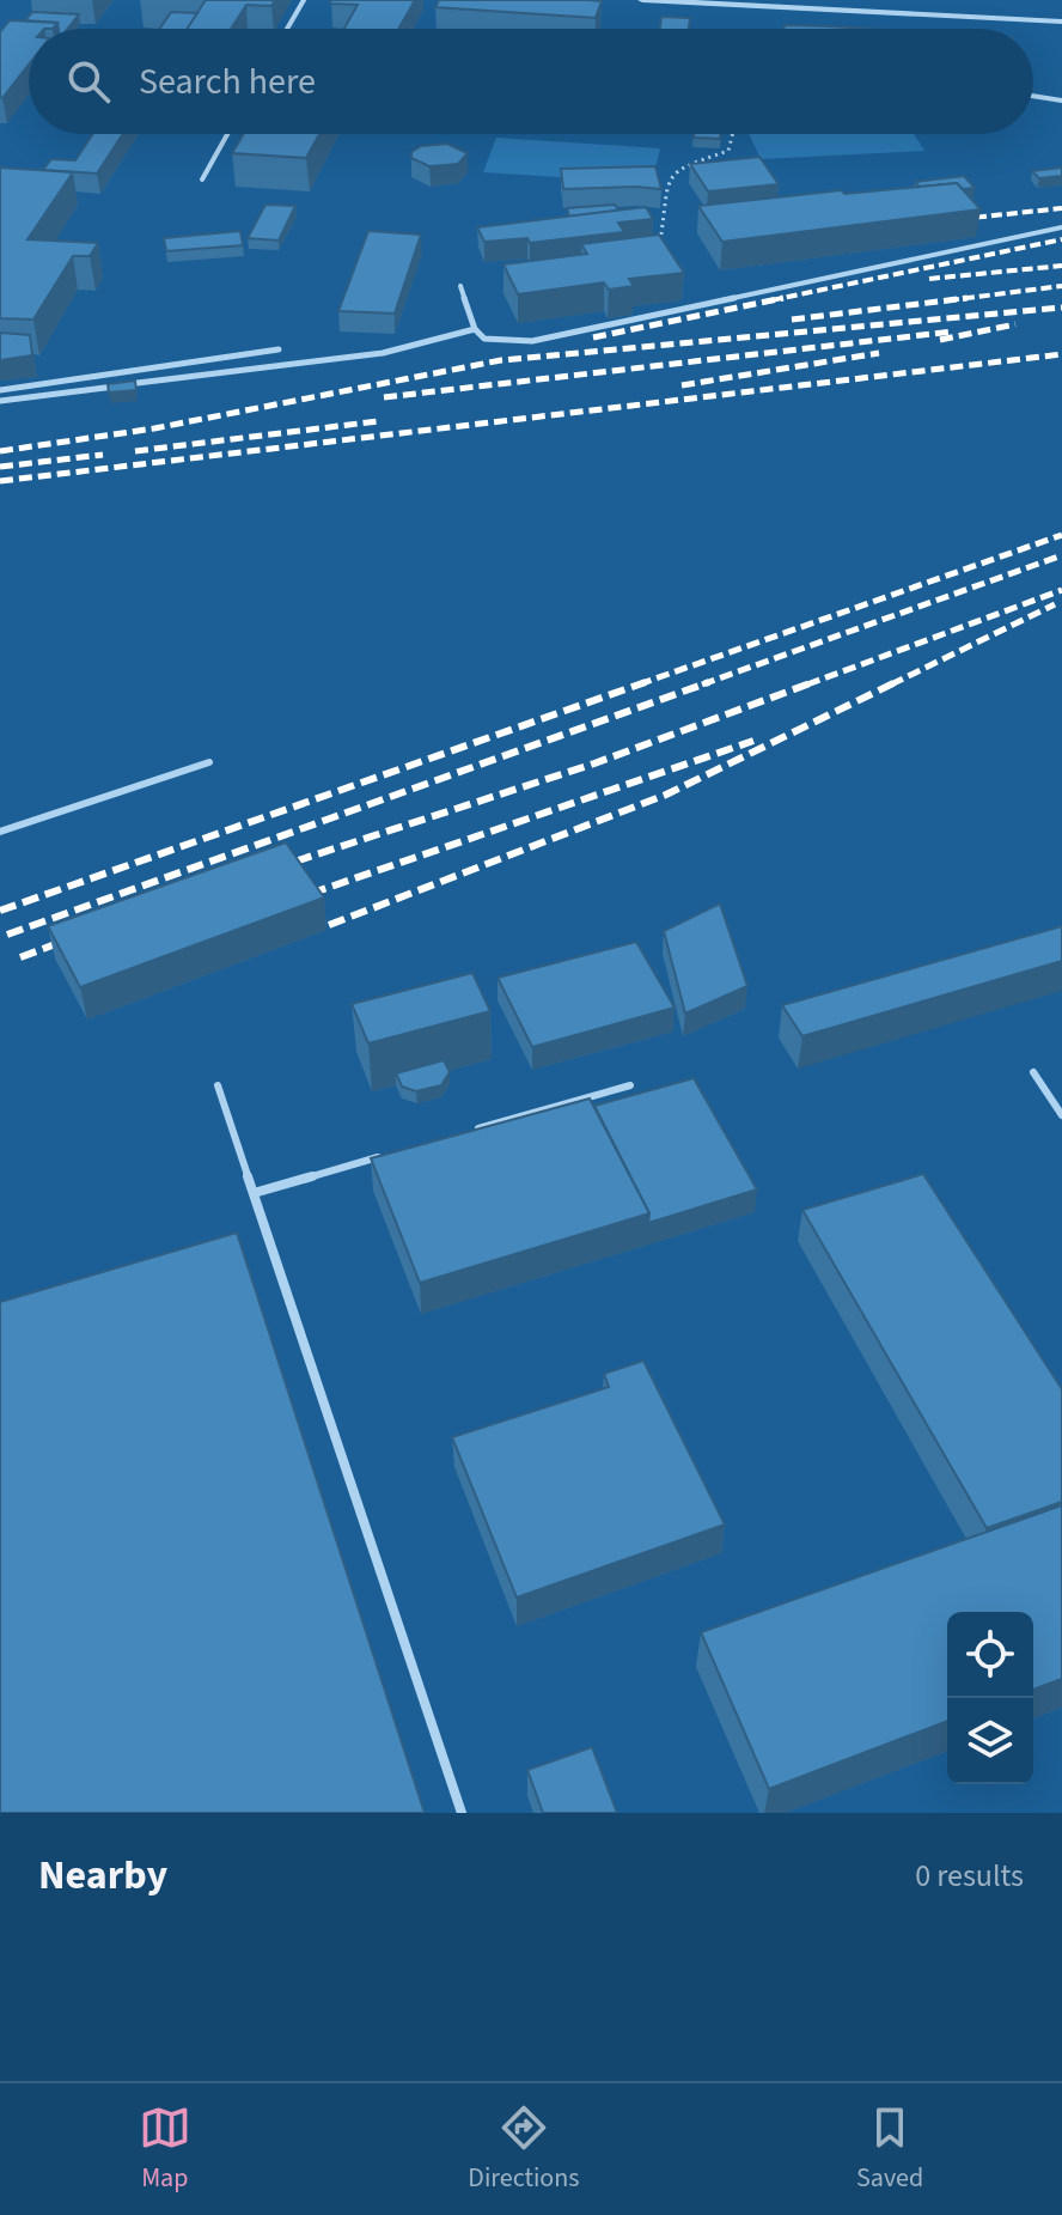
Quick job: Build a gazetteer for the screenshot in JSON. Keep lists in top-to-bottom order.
{
  "page": {
    "search": "Search here",
    "heading": ["Nearby", "0 results"],
    "nav": ["Map", "Directions", "Saved"]
  }
}
